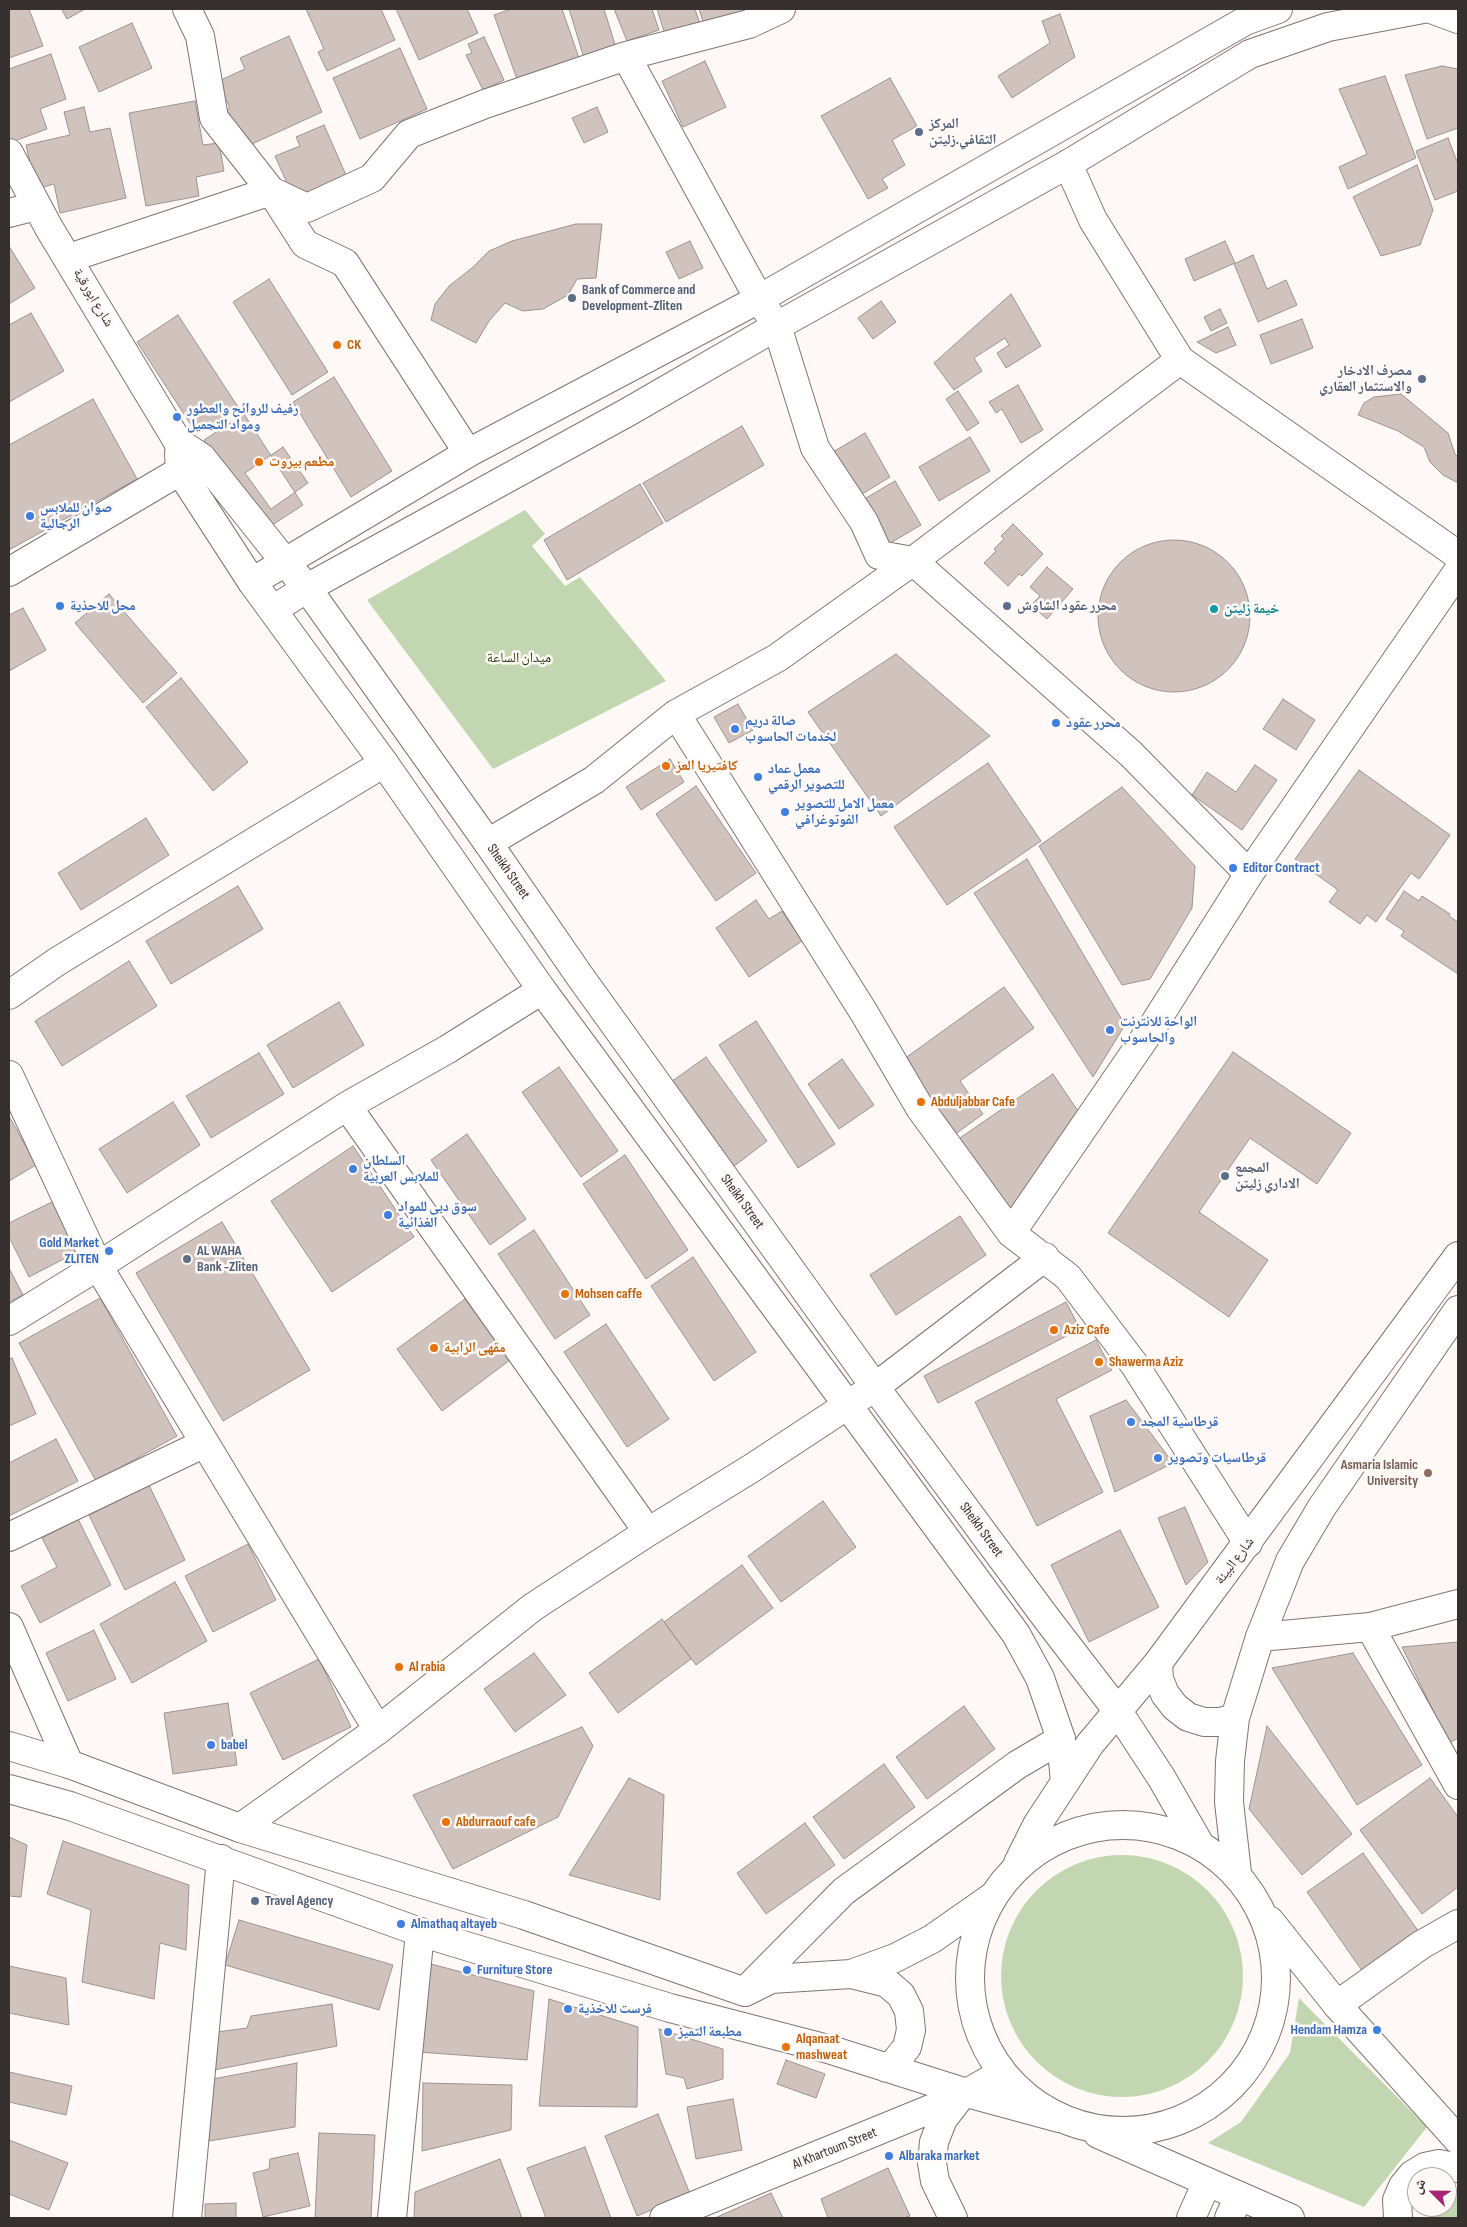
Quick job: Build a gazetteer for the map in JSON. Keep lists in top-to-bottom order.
{
  "streets": {
    "street": [
      "شارع ابورقية",
      "Sheikh Street",
      "شارع البيئة",
      "Al Khartoum Street"
    ]
  },
  "crossings": [
    ["شارع ابورقية", "Sheikh Street"],
    ["Sheikh Street", "شارع البيئة"]
  ],
  "parks": ["ميدان الساعة"],
  "places": [
    "المركز الثقافي.زليتن",
    "Bank of Commerce and Development-Zliten",
    "CK",
    "مصرف اﻻدخار واﻻستثمار العقاري",
    "رفيف للروائح والعطور ومواد التجميل",
    "مطعم بيروت",
    "صوان للملابس الرجالية",
    "محل للاحذية",
    "محرر عقود الشاوش",
    "خيمة زليتن",
    "محرر عقود",
    "صالة دريم لخدمات الحاسوب",
    "كافتيريا العز",
    "معمل عماد للتصوير الرقمي",
    "معمل الامل للتصوير الفوتوغرافي",
    "Editor Contract",
    "الواحة للانترنت والحاسوب",
    "Abduljabbar Cafe",
    "السلطان للملابس العربية",
    "المجمع الاداري زليتن",
    "سوق دبي للمواد الغذائية",
    "Gold Market ZLITEN",
    "AL WAHA Bank -Zliten",
    "Mohsen caffe",
    "Aziz Cafe",
    "مقهى الرابية",
    "Shawerma Aziz",
    "قرطاسية المجد",
    "قرطاسيات وتصوير",
    "Asmaria Islamic University",
    "Al rabia",
    "babel",
    "Abdurraouf cafe",
    "Travel Agency",
    "Almathaq altayeb",
    "Furniture Store",
    "فرست للاخذية",
    "Hendam Hamza",
    "مطبعة التميز",
    "Alqanaat mashweat",
    "Albaraka market"
  ],
  "north": "top left"
}
